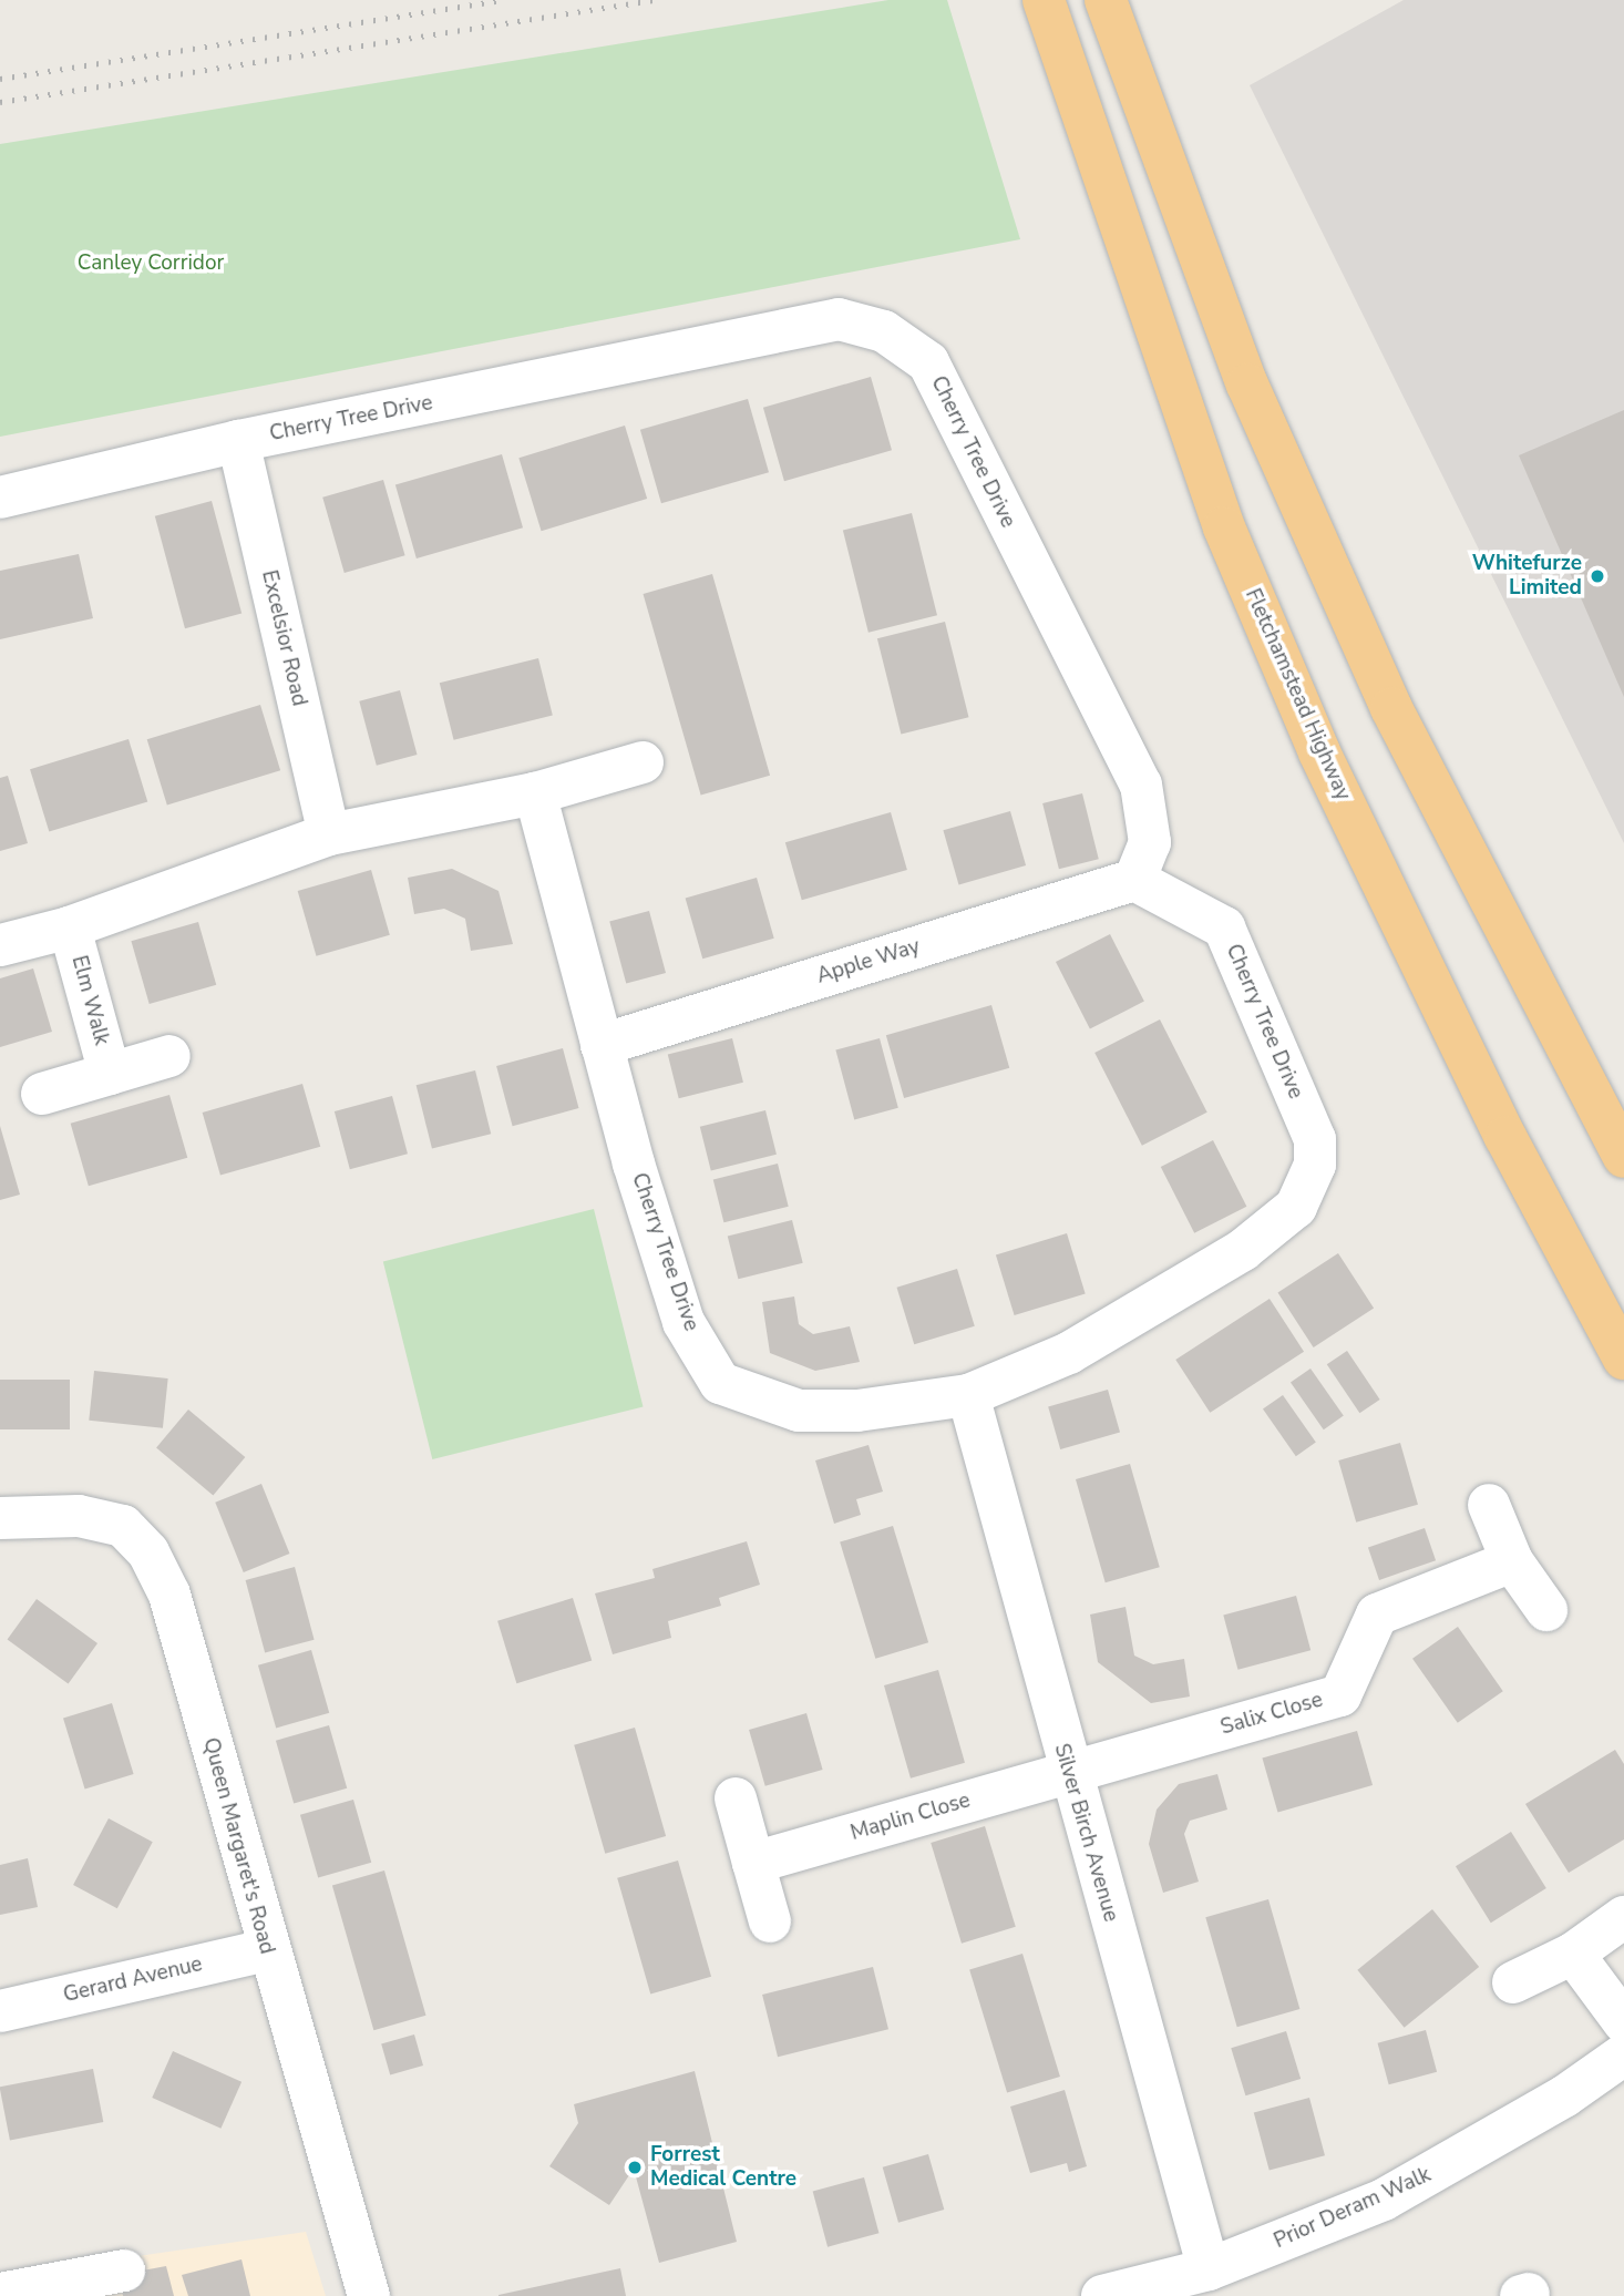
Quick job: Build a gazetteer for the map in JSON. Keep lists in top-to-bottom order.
{
  "streets": {
    "highway": ["Fletchamstead Highway"],
    "street": [
      "Cherry Tree Drive",
      "Excelsior Road",
      "Apple Way",
      "Elm Walk",
      "Salix Close",
      "Maplin Close",
      "Silver Birch Avenue",
      "Queen Margaret's Road",
      "Gerard Avenue",
      "Prior Deram Walk"
    ]
  },
  "crossings": [
    ["Cherry Tree Drive", "Excelsior Road"],
    ["Cherry Tree Drive", "Apple Way"],
    ["Cherry Tree Drive", "Silver Birch Avenue"],
    ["Salix Close", "Maplin Close"],
    ["Salix Close", "Silver Birch Avenue"],
    ["Maplin Close", "Silver Birch Avenue"],
    ["Silver Birch Avenue", "Prior Deram Walk"],
    ["Queen Margaret's Road", "Gerard Avenue"]
  ],
  "parks": ["Canley Corridor"],
  "places": ["Whitefurze Limited", "Forrest Medical Centre"]
}
